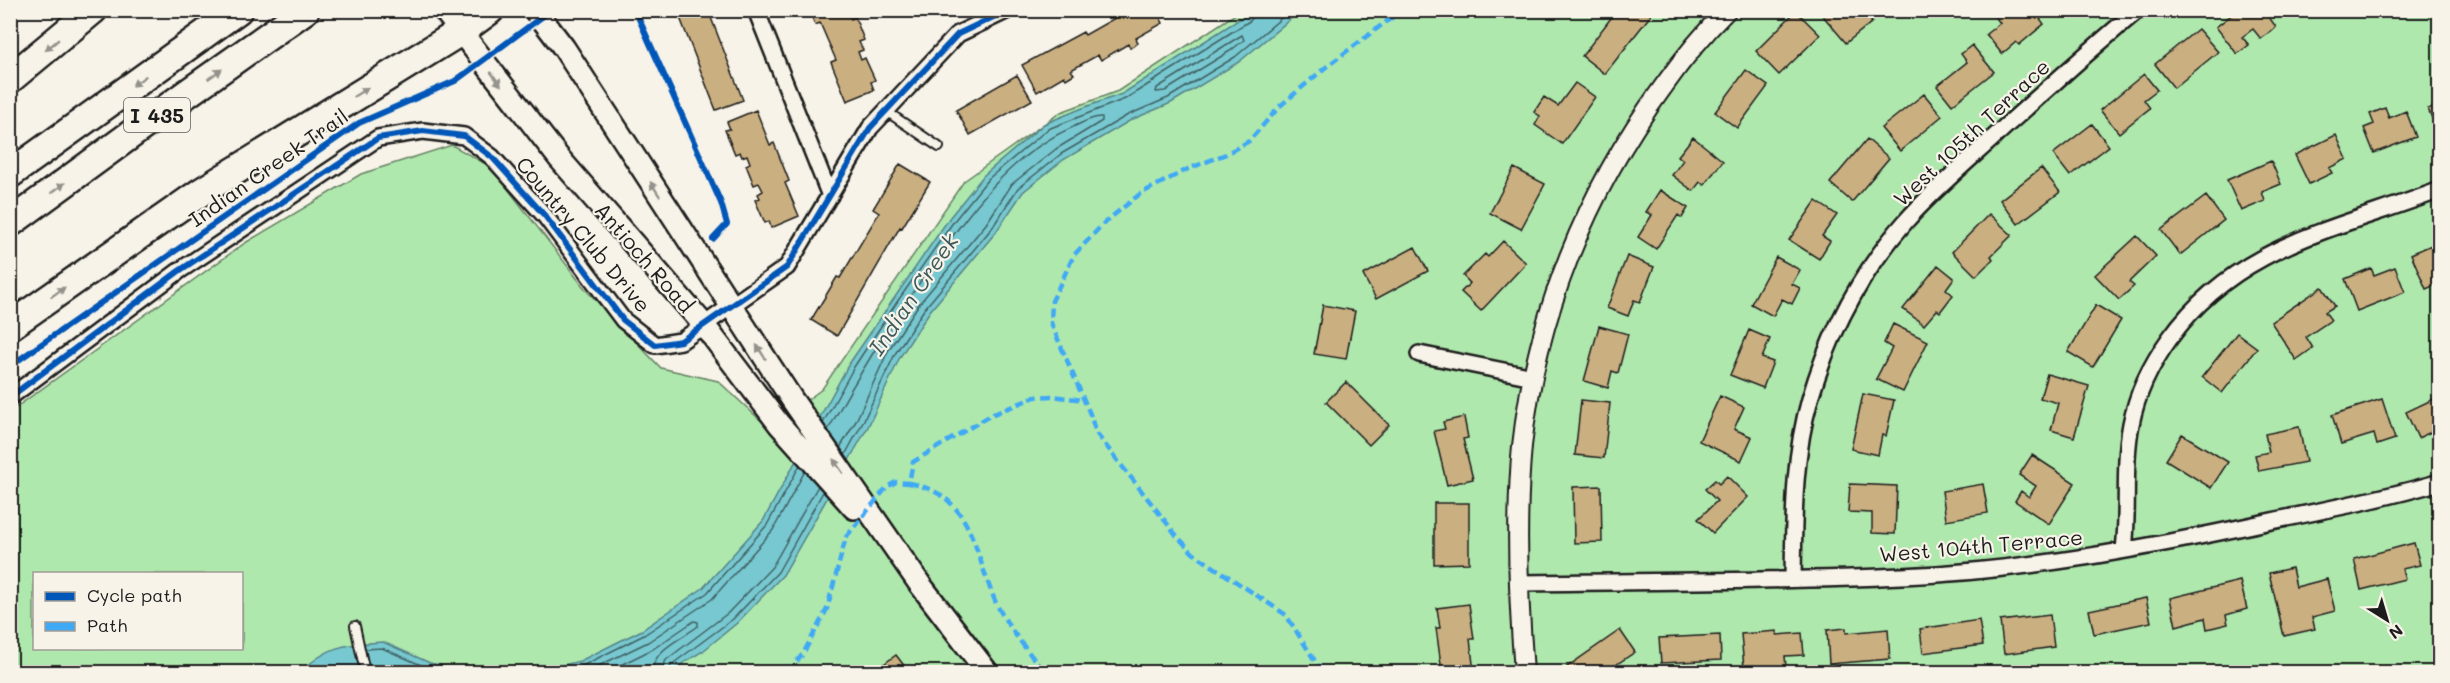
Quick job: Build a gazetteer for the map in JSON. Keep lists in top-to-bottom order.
{
  "streets": {
    "highway": ["I 435"],
    "main road": ["Antioch Road"],
    "street": ["West 105th Terrace", "Country Club Drive", "West 104th Terrace"],
    "cycle path": ["Indian Creek Trail"]
  },
  "crossings": [
    ["West 105th Terrace", "West 104th Terrace"],
    ["Country Club Drive", "Antioch Road"]
  ],
  "water": ["Indian Creek"],
  "legend": ["Cycle path", "Path"],
  "north": "bottom right"
}
